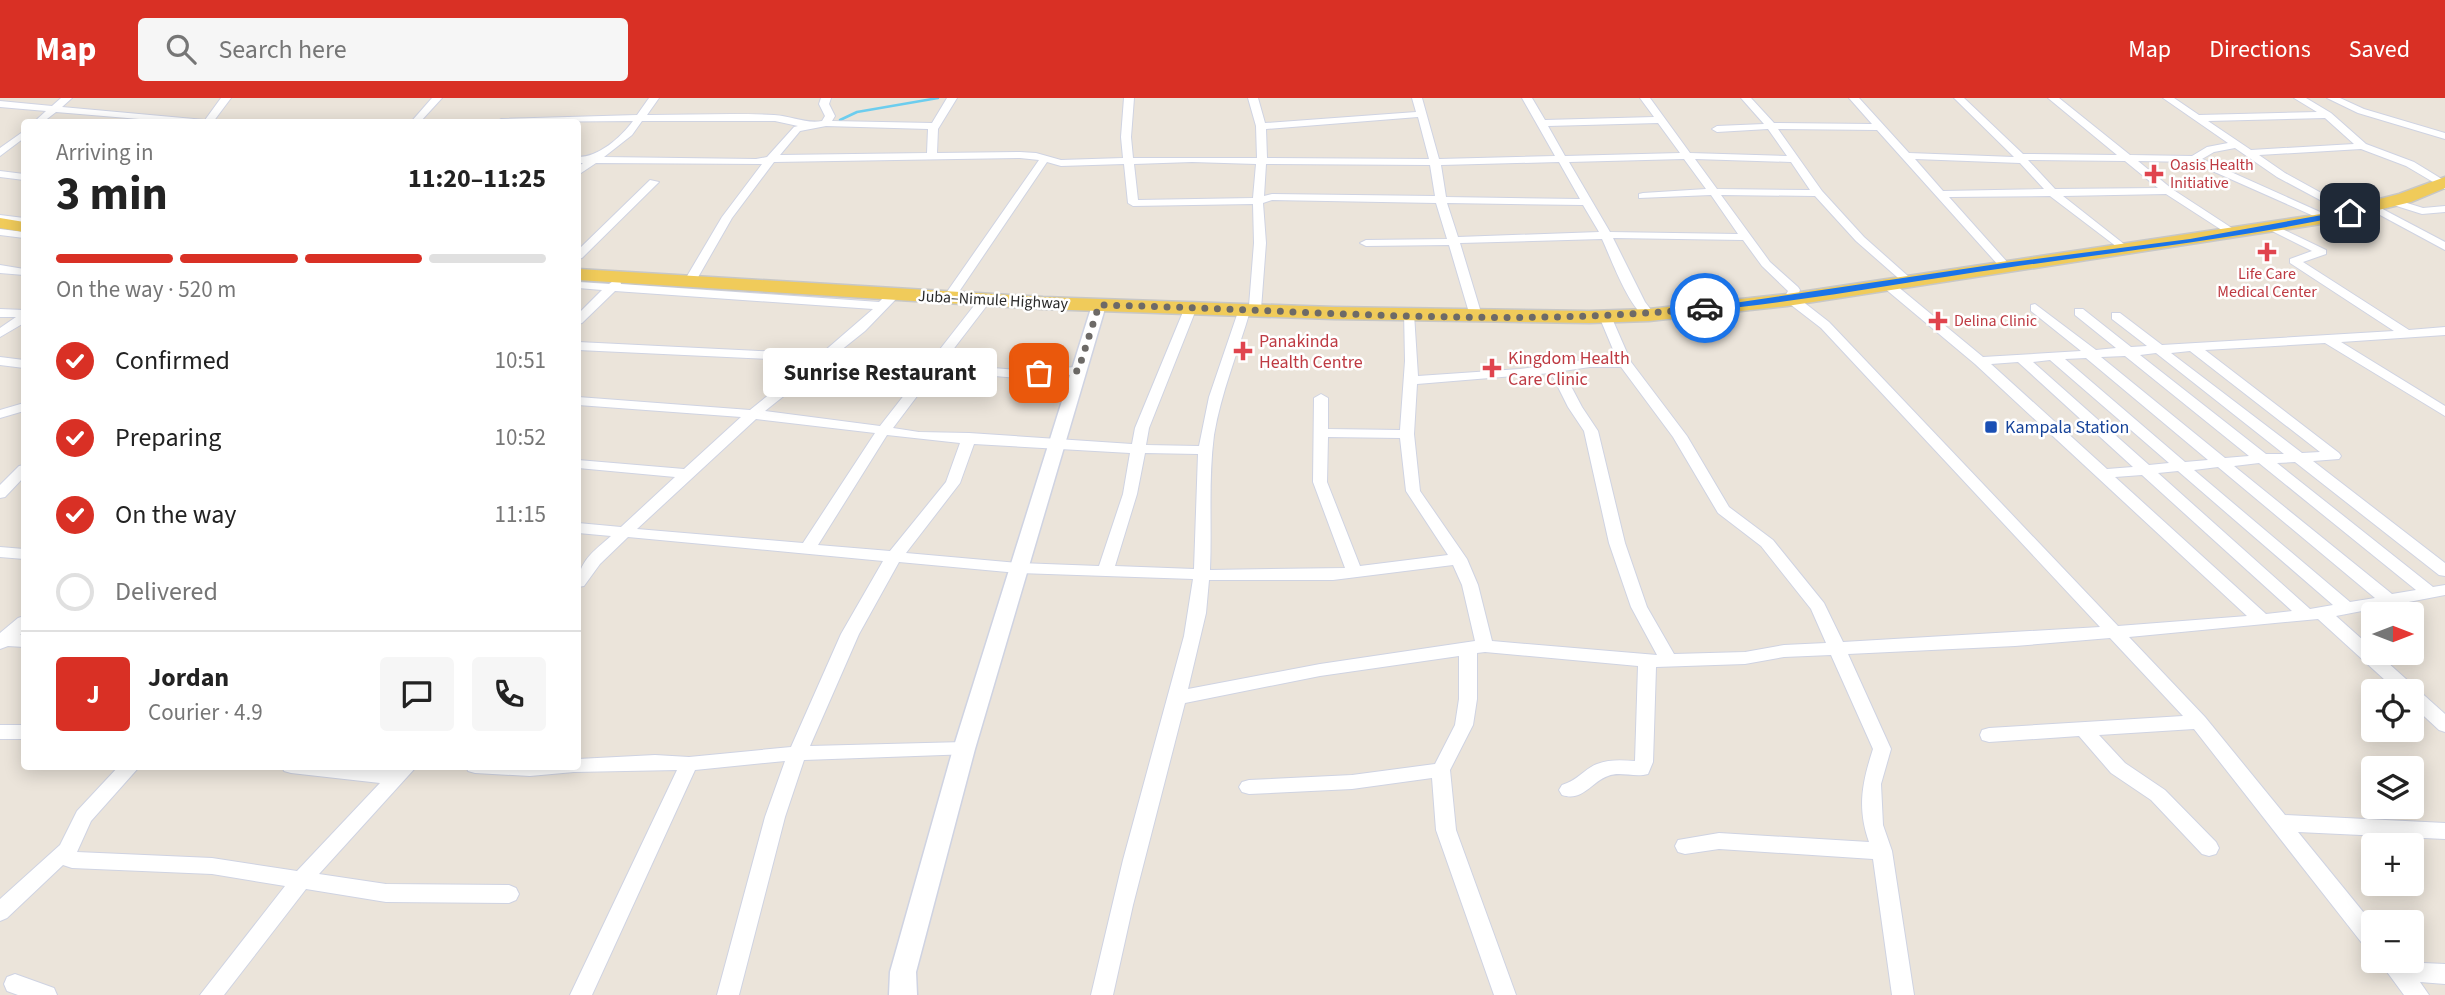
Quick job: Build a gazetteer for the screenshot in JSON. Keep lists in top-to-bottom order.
{
  "streets": {
    "main road": ["Juba–Nimule Highway"]
  },
  "places": {
    "health": [
      "Oasis Health Initiative",
      "Life Care Medical Center",
      "Delina Clinic",
      "Panakinda Health Centre",
      "Kingdom Health Care Clinic"
    ],
    "other": ["Sunrise Restaurant"],
    "transit": ["Kampala Station"]
  },
  "north": "right",
  "page": {
    "header": "Map",
    "search": "Search here",
    "nav": ["Map", "Directions", "Saved"],
    "heading": ["3 min", "Arriving in", "11:20–11:25"],
    "panel": ["Jordan", "Courier · 4.9"],
    "bar": "On the way · 520 m",
    "list": [
      ["Confirmed", "10:51"],
      ["Preparing", "10:52"],
      ["On the way", "11:15"],
      "Delivered"
    ],
    "bubble": "Sunrise Restaurant",
    "map_buttons": ["+", "−"],
    "round": "J"
  }
}
